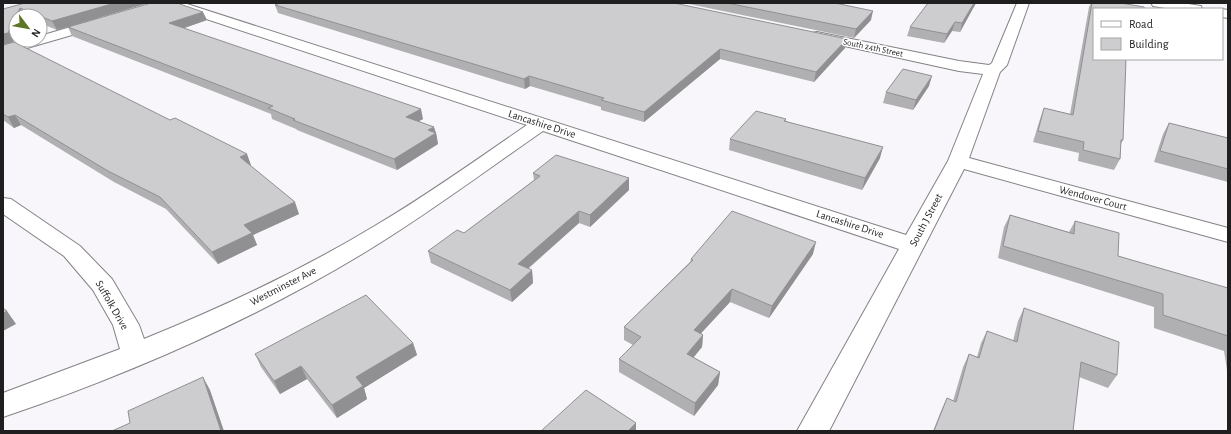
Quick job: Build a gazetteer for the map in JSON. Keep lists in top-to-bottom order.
{
  "streets": {
    "street": [
      "South 24th Street",
      "Lancashire Drive",
      "Wendover Court",
      "South J Street",
      "Westminster Ave",
      "Suffolk Drive"
    ]
  },
  "crossings": [
    ["South 24th Street", "South J Street"],
    ["Lancashire Drive", "South J Street"],
    ["Lancashire Drive", "Westminster Ave"],
    ["Wendover Court", "South J Street"],
    ["Westminster Ave", "Suffolk Drive"]
  ],
  "legend": ["Road", "Building"],
  "north": "bottom right"
}
